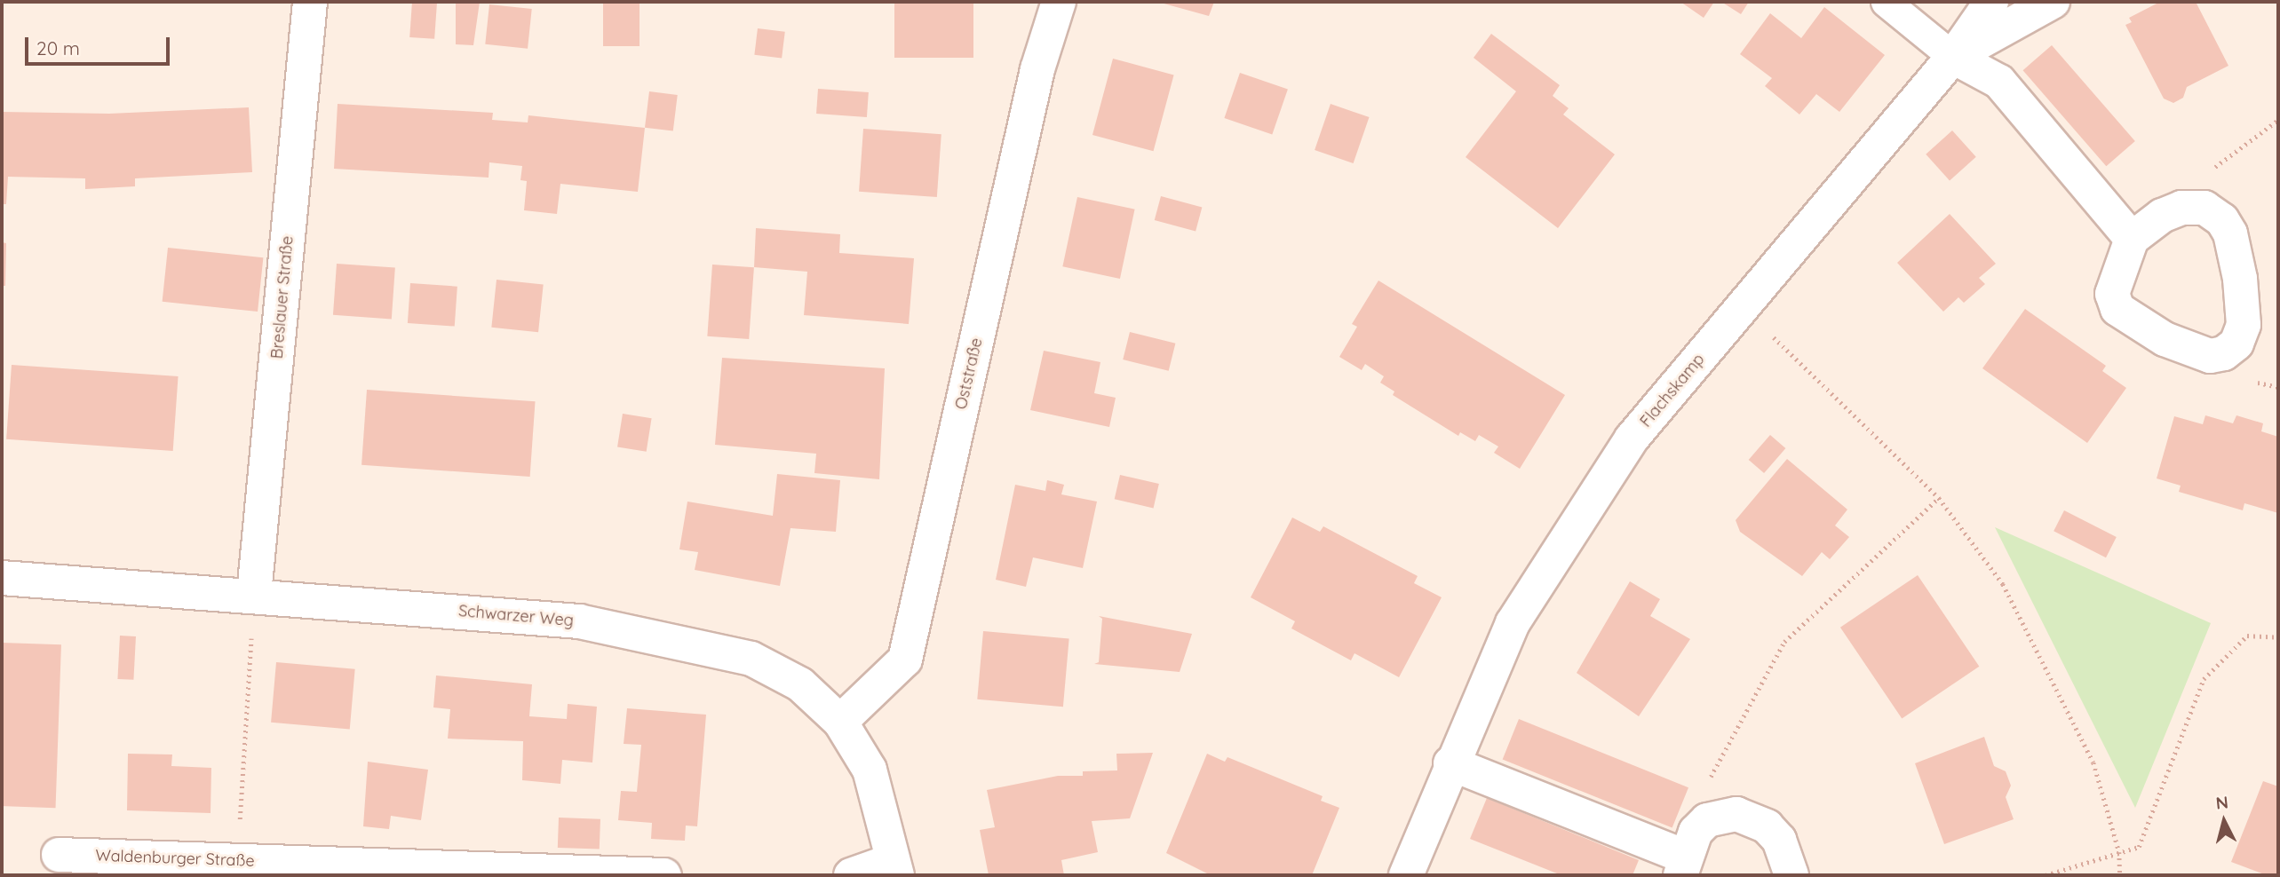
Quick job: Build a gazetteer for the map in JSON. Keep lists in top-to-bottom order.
{
  "streets": {
    "street": [
      "Breslauer Straße",
      "Oststraße",
      "Flachskamp",
      "Schwarzer Weg",
      "Waldenburger Straße"
    ]
  },
  "crossings": [
    ["Breslauer Straße", "Schwarzer Weg"],
    ["Oststraße", "Schwarzer Weg"]
  ],
  "scale_bar": "20 m",
  "north": "top"
}
